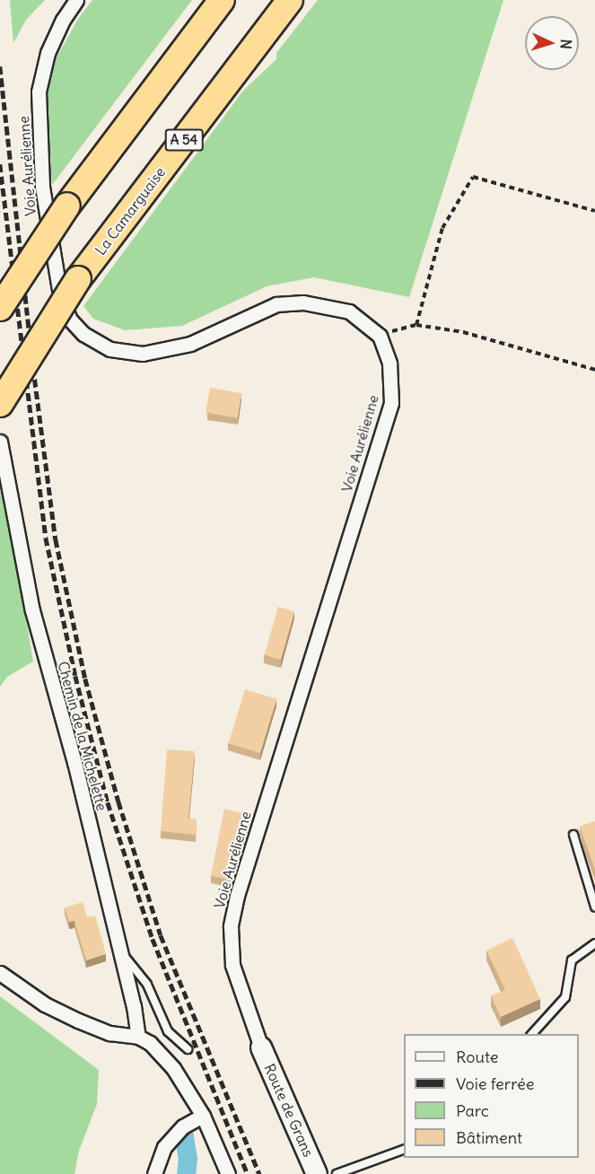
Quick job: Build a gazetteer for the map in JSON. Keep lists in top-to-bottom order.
{
  "streets": {
    "highway": ["A 54", "La Camarguaise"],
    "street": ["Voie Aurélienne", "Chemin de la Michelette", "Route de Grans"]
  },
  "crossings": [
    ["Voie Aurélienne", "Route de Grans"]
  ],
  "legend": [
    "Route",
    "Voie ferrée",
    "Parc",
    "Bâtiment"
  ],
  "north": "right"
}
